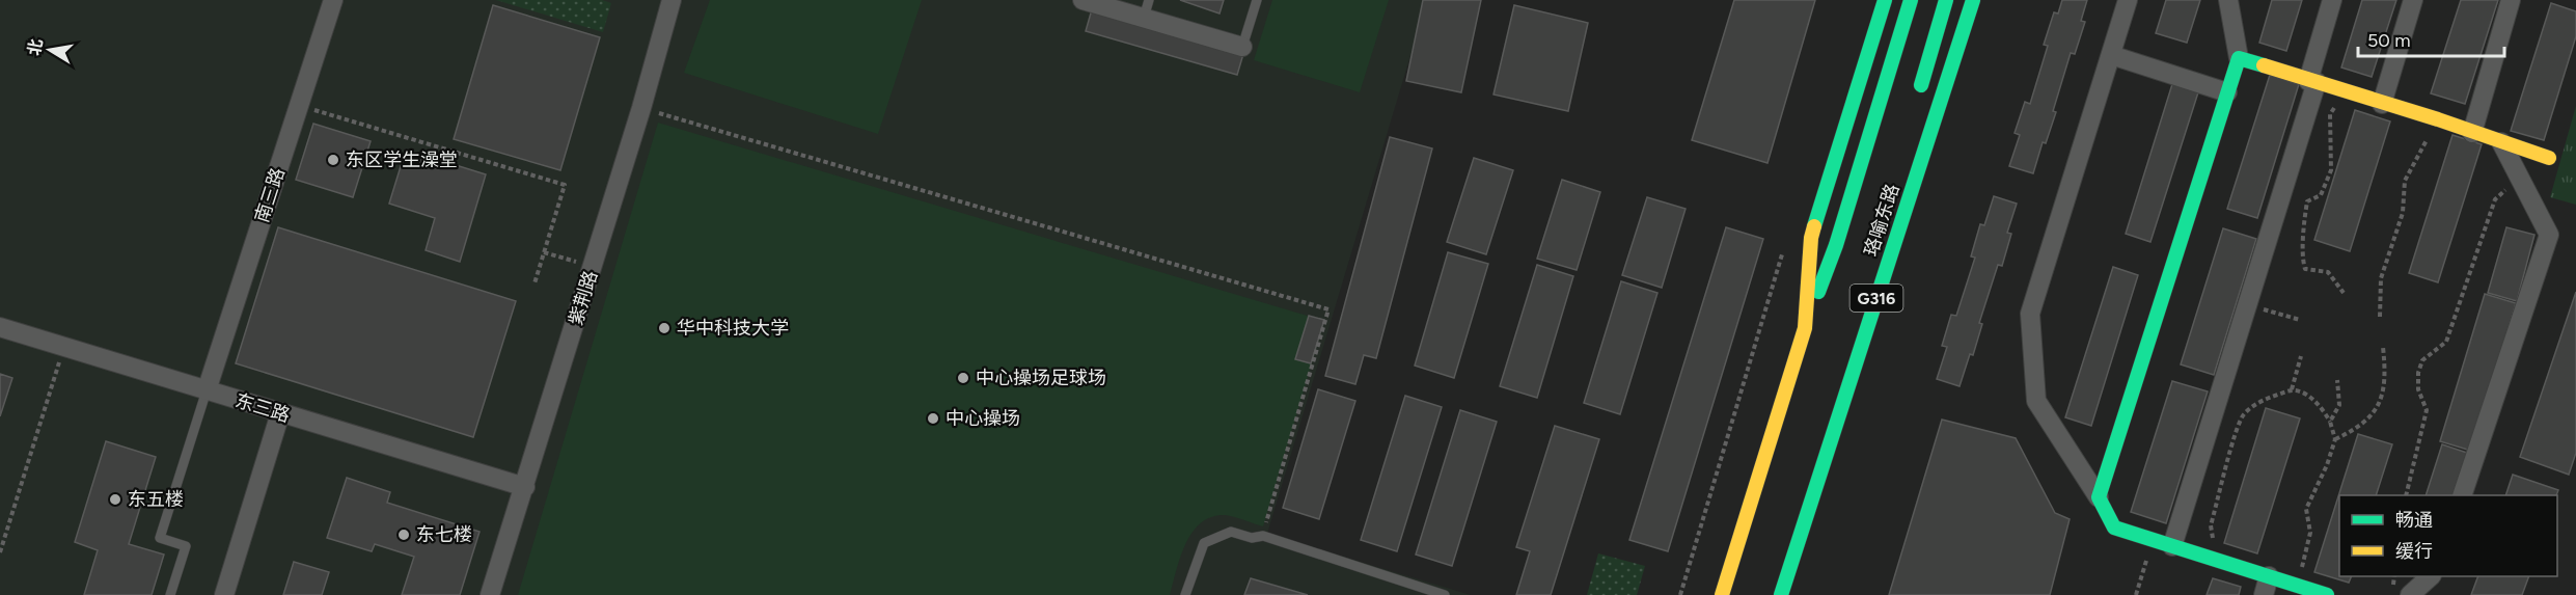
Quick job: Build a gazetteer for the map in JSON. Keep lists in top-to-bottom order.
{
  "streets": {
    "main road": ["珞喻东路", "G316"],
    "street": ["南三路", "紫荆路", "东三路"]
  },
  "crossings": [
    ["南三路", "东三路"],
    ["紫荆路", "东三路"]
  ],
  "places": [
    "东区学生澡堂",
    "华中科技大学",
    "中心操场足球场",
    "中心操场",
    "东五楼",
    "东七楼"
  ],
  "legend": ["畅通", "缓行"],
  "scale_bar": "50 m",
  "north": "left"
}
